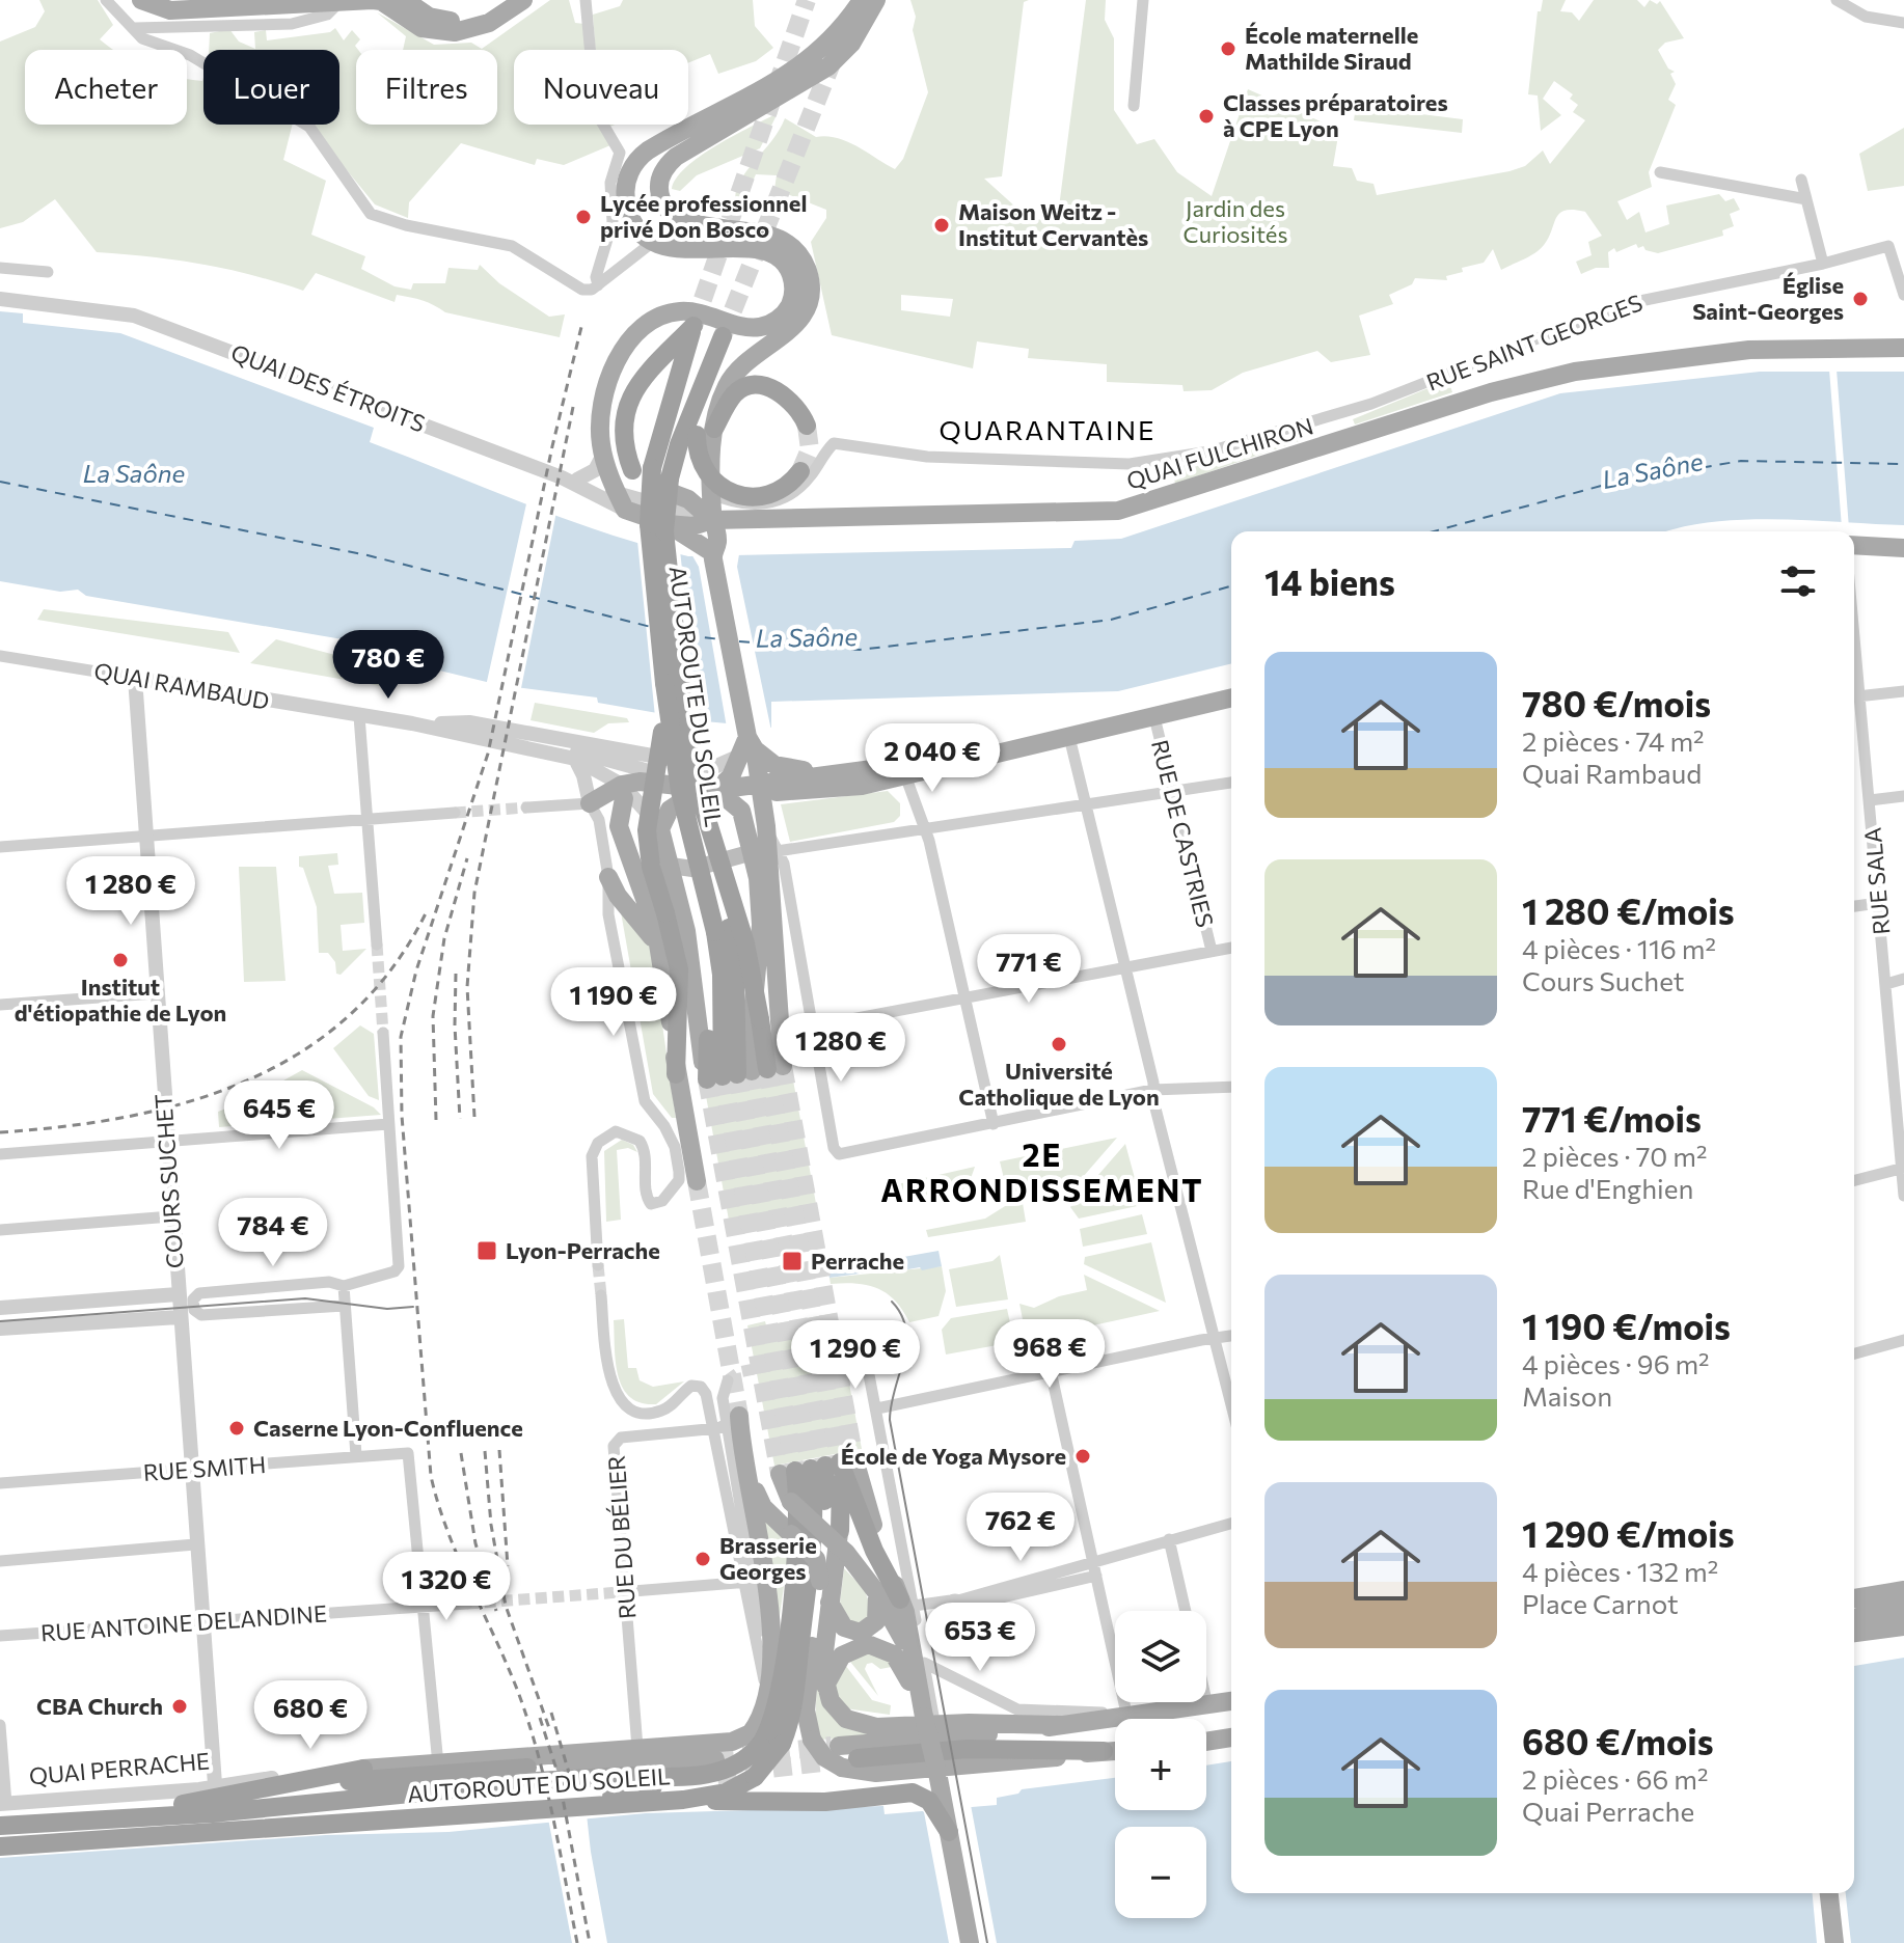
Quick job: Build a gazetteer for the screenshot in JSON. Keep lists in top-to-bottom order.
{
  "streets": {
    "highway": ["AUTOROUTE DU SOLEIL"],
    "main road": ["QUAI FULCHIRON", "QUAI PERRACHE"],
    "street": [
      "RUE SAINT GEORGES",
      "QUAI DES ÉTROITS",
      "QUAI RAMBAUD",
      "RUE DE CASTRIES",
      "RUE SALA",
      "COURS SUCHET",
      "RUE SMITH",
      "RUE DU BÉLIER",
      "RUE ANTOINE DELANDINE"
    ]
  },
  "crossings": [
    ["QUAI DES ÉTROITS", "QUAI FULCHIRON"],
    ["QUAI RAMBAUD", "COURS SUCHET"],
    ["COURS SUCHET", "RUE SMITH"],
    ["COURS SUCHET", "RUE ANTOINE DELANDINE"],
    ["COURS SUCHET", "QUAI PERRACHE"],
    ["RUE SMITH", "RUE ANTOINE DELANDINE"],
    ["RUE DU BÉLIER", "QUAI PERRACHE"]
  ],
  "districts": ["QUARANTAINE", "2E ARRONDISSEMENT"],
  "water": ["La Saône"],
  "parks": ["Jardin des Curiosités"],
  "places": {
    "other": [
      "École maternelle Mathilde Siraud",
      "Classes préparatoires à CPE Lyon",
      "Lycée professionnel privé Don Bosco",
      "Maison Weitz - Institut Cervantès",
      "Église Saint-Georges",
      "Institut d'étiopathie de Lyon",
      "Université Catholique de Lyon",
      "Caserne Lyon-Confluence",
      "École de Yoga Mysore",
      "Brasserie Georges",
      "CBA Church"
    ],
    "transit": ["Lyon-Perrache", "Perrache"]
  },
  "page": {
    "chip": [
      "Acheter",
      "Louer",
      "Filtres",
      "Nouveau"
    ],
    "heading": "14 biens",
    "price": [
      "780 €",
      "2 040 €",
      "1 280 €",
      "771 €",
      "1 190 €",
      "1 280 €",
      "645 €",
      "784 €",
      "968 €",
      "1 290 €",
      "762 €",
      "1 320 €",
      "653 €",
      "680 €"
    ],
    "list": [
      {
        "name": "780 €/mois",
        "note": "2 pièces · 74 m² · Quai Rambaud"
      },
      {
        "name": "1 280 €/mois",
        "note": "4 pièces · 116 m² · Cours Suchet"
      },
      {
        "name": "771 €/mois",
        "note": "2 pièces · 70 m² · Rue d'Enghien"
      },
      {
        "name": "1 190 €/mois",
        "note": "4 pièces · 96 m² · Maison"
      },
      {
        "name": "1 290 €/mois",
        "note": "4 pièces · 132 m² · Place Carnot"
      },
      {
        "name": "680 €/mois",
        "note": "2 pièces · 66 m² · Quai Perrache"
      }
    ],
    "map_buttons": ["+", "−"]
  }
}
